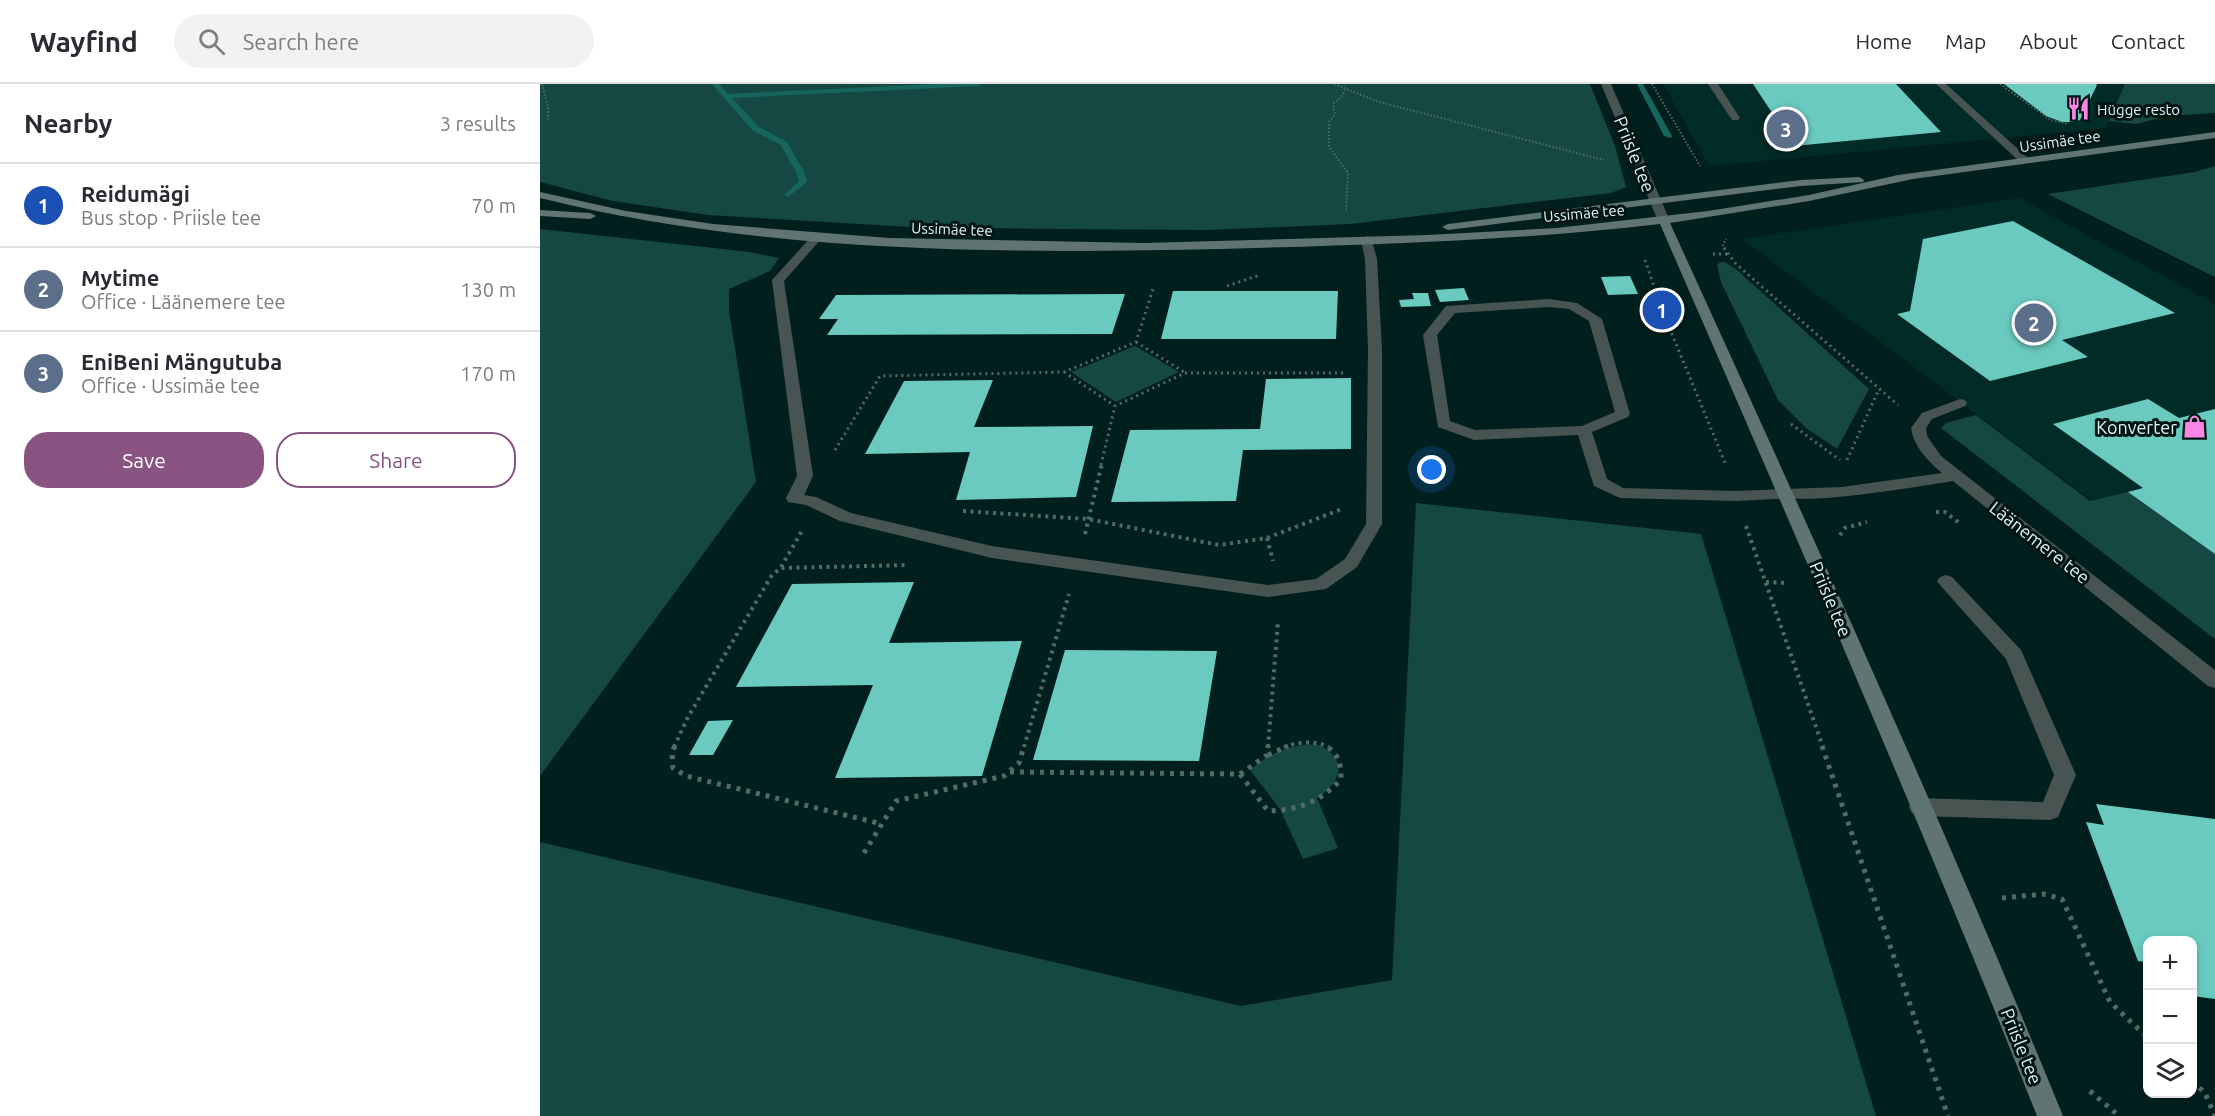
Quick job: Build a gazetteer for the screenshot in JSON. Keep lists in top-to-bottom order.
{
  "streets": {
    "street": ["Ussimäe tee", "Priisle tee", "Läänemere tee"]
  },
  "crossings": [
    ["Ussimäe tee", "Priisle tee"]
  ],
  "places": {
    "restaurant": ["Hügge resto"],
    "shop": ["Konverter"]
  },
  "page": {
    "header": "Wayfind",
    "search": "Search here",
    "nav": [
      "Home",
      "Map",
      "About",
      "Contact"
    ],
    "heading": ["Nearby", "3 results"],
    "pins": ["3", "1", "2"],
    "list": [
      {
        "mark": "1",
        "name": "Reidumägi",
        "note": "Bus stop · Priisle tee",
        "value": "70 m"
      },
      {
        "mark": "2",
        "name": "Mytime",
        "note": "Office · Läänemere tee",
        "value": "130 m"
      },
      {
        "mark": "3",
        "name": "EniBeni Mängutuba",
        "note": "Office · Ussimäe tee",
        "value": "170 m"
      }
    ],
    "buttons": ["Save", "Share"],
    "map_buttons": ["+", "−"]
  }
}
